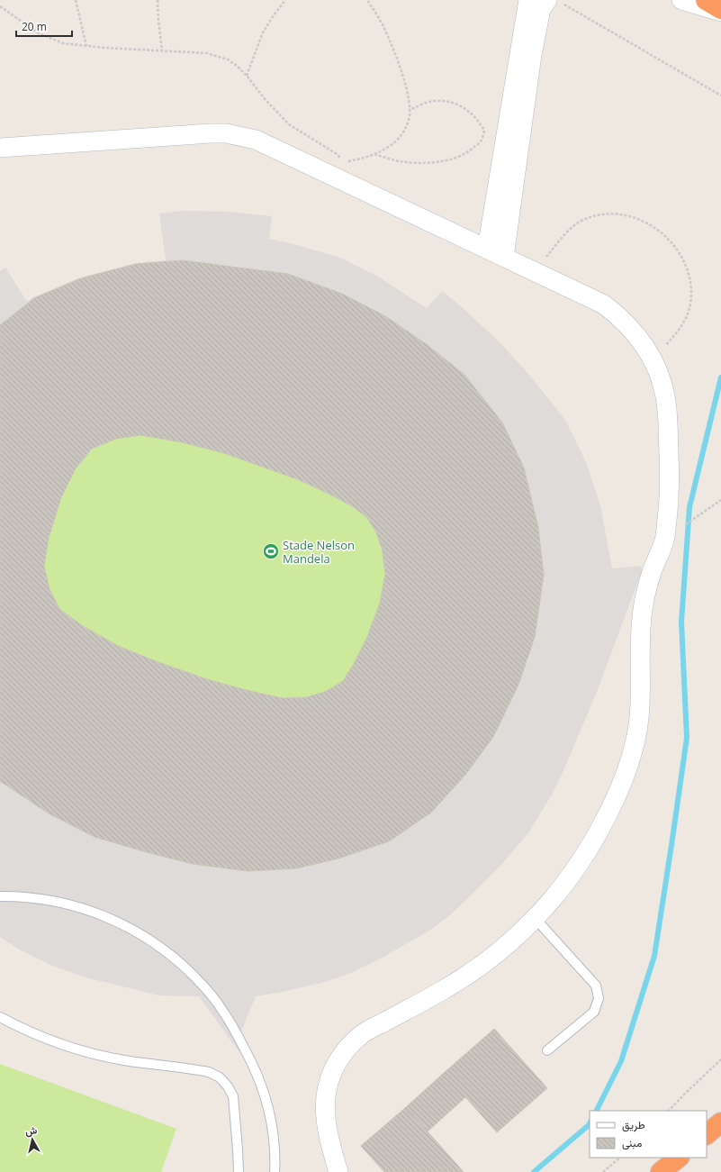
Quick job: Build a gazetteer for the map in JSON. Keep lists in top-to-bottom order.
{
  "places": {
    "sports": ["Stade Nelson Mandela"]
  },
  "legend": ["طريق", "مبنى"],
  "scale_bar": "20 m",
  "north": "top"
}
